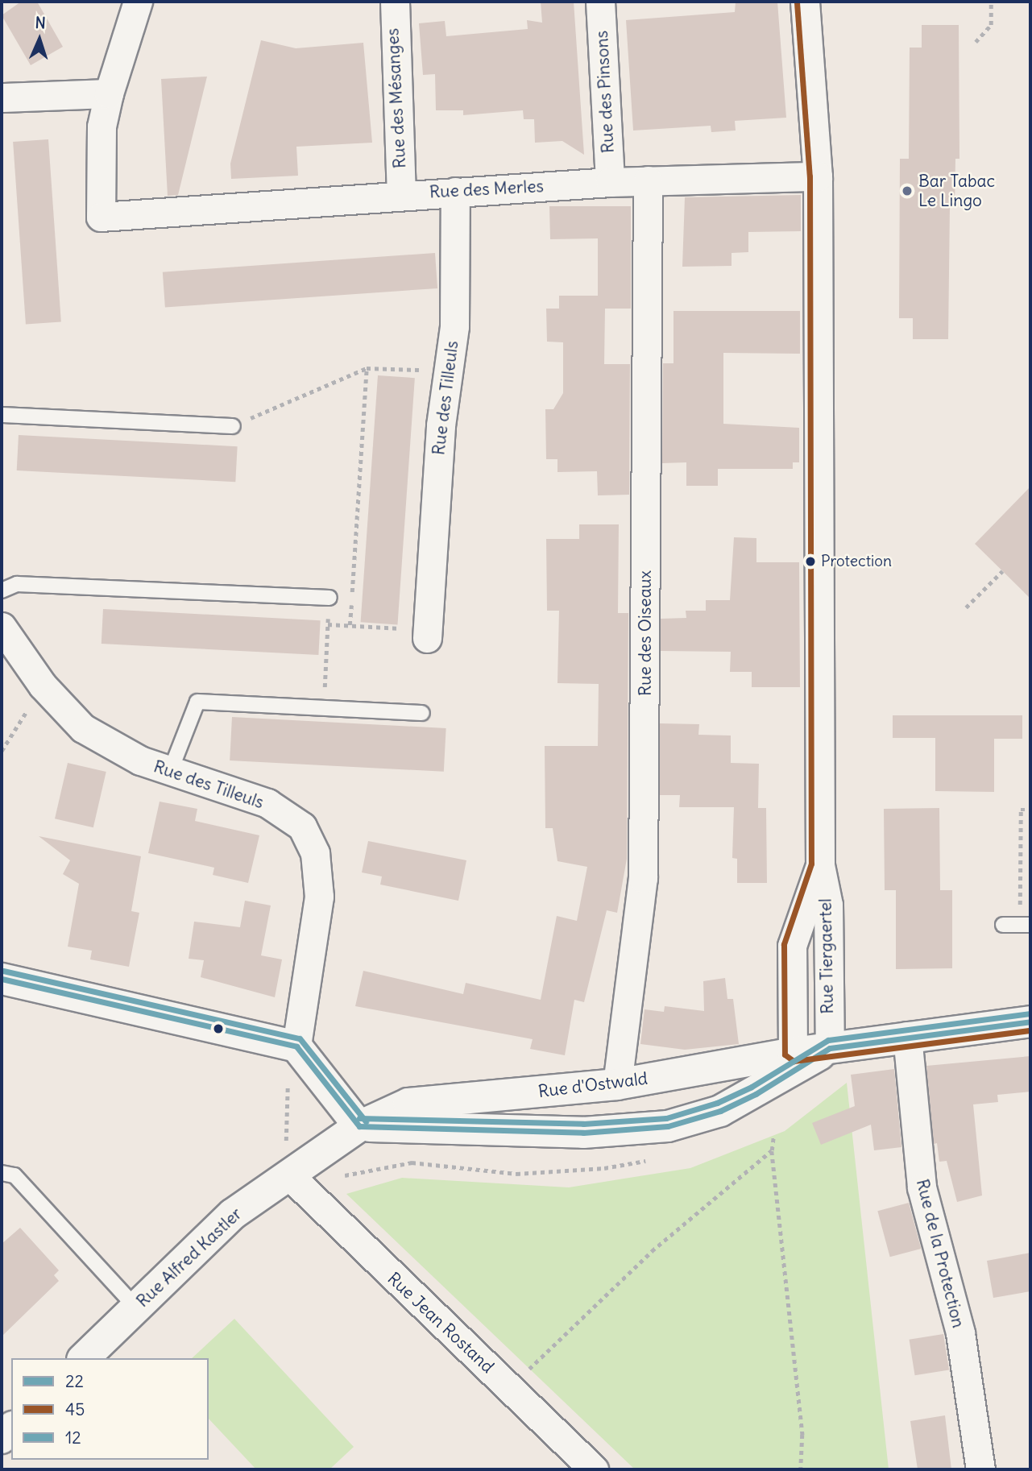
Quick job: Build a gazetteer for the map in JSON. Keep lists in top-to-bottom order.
{
  "streets": {
    "main road": ["Rue d'Ostwald", "Rue Alfred Kastler"],
    "street": [
      "Rue des Pinsons",
      "Rue des Mésanges",
      "Rue des Merles",
      "Rue des Tilleuls",
      "Rue des Oiseaux",
      "Rue Tiergaertel",
      "Rue de la Protection",
      "Rue Jean Rostand"
    ]
  },
  "crossings": [
    ["Rue des Pinsons", "Rue des Merles"],
    ["Rue des Mésanges", "Rue des Merles"],
    ["Rue des Merles", "Rue des Tilleuls"],
    ["Rue des Merles", "Rue des Oiseaux"],
    ["Rue des Merles", "Rue Tiergaertel"],
    ["Rue des Oiseaux", "Rue d'Ostwald"],
    ["Rue Tiergaertel", "Rue d'Ostwald"],
    ["Rue d'Ostwald", "Rue de la Protection"],
    ["Rue d'Ostwald", "Rue Alfred Kastler"],
    ["Rue Alfred Kastler", "Rue Jean Rostand"]
  ],
  "places": ["Bar Tabac Le Lingo", "Protection"],
  "lines": ["transit line 45", "transit line 12", "transit line 22"],
  "legend": ["22", "45", "12"],
  "north": "top"
}
